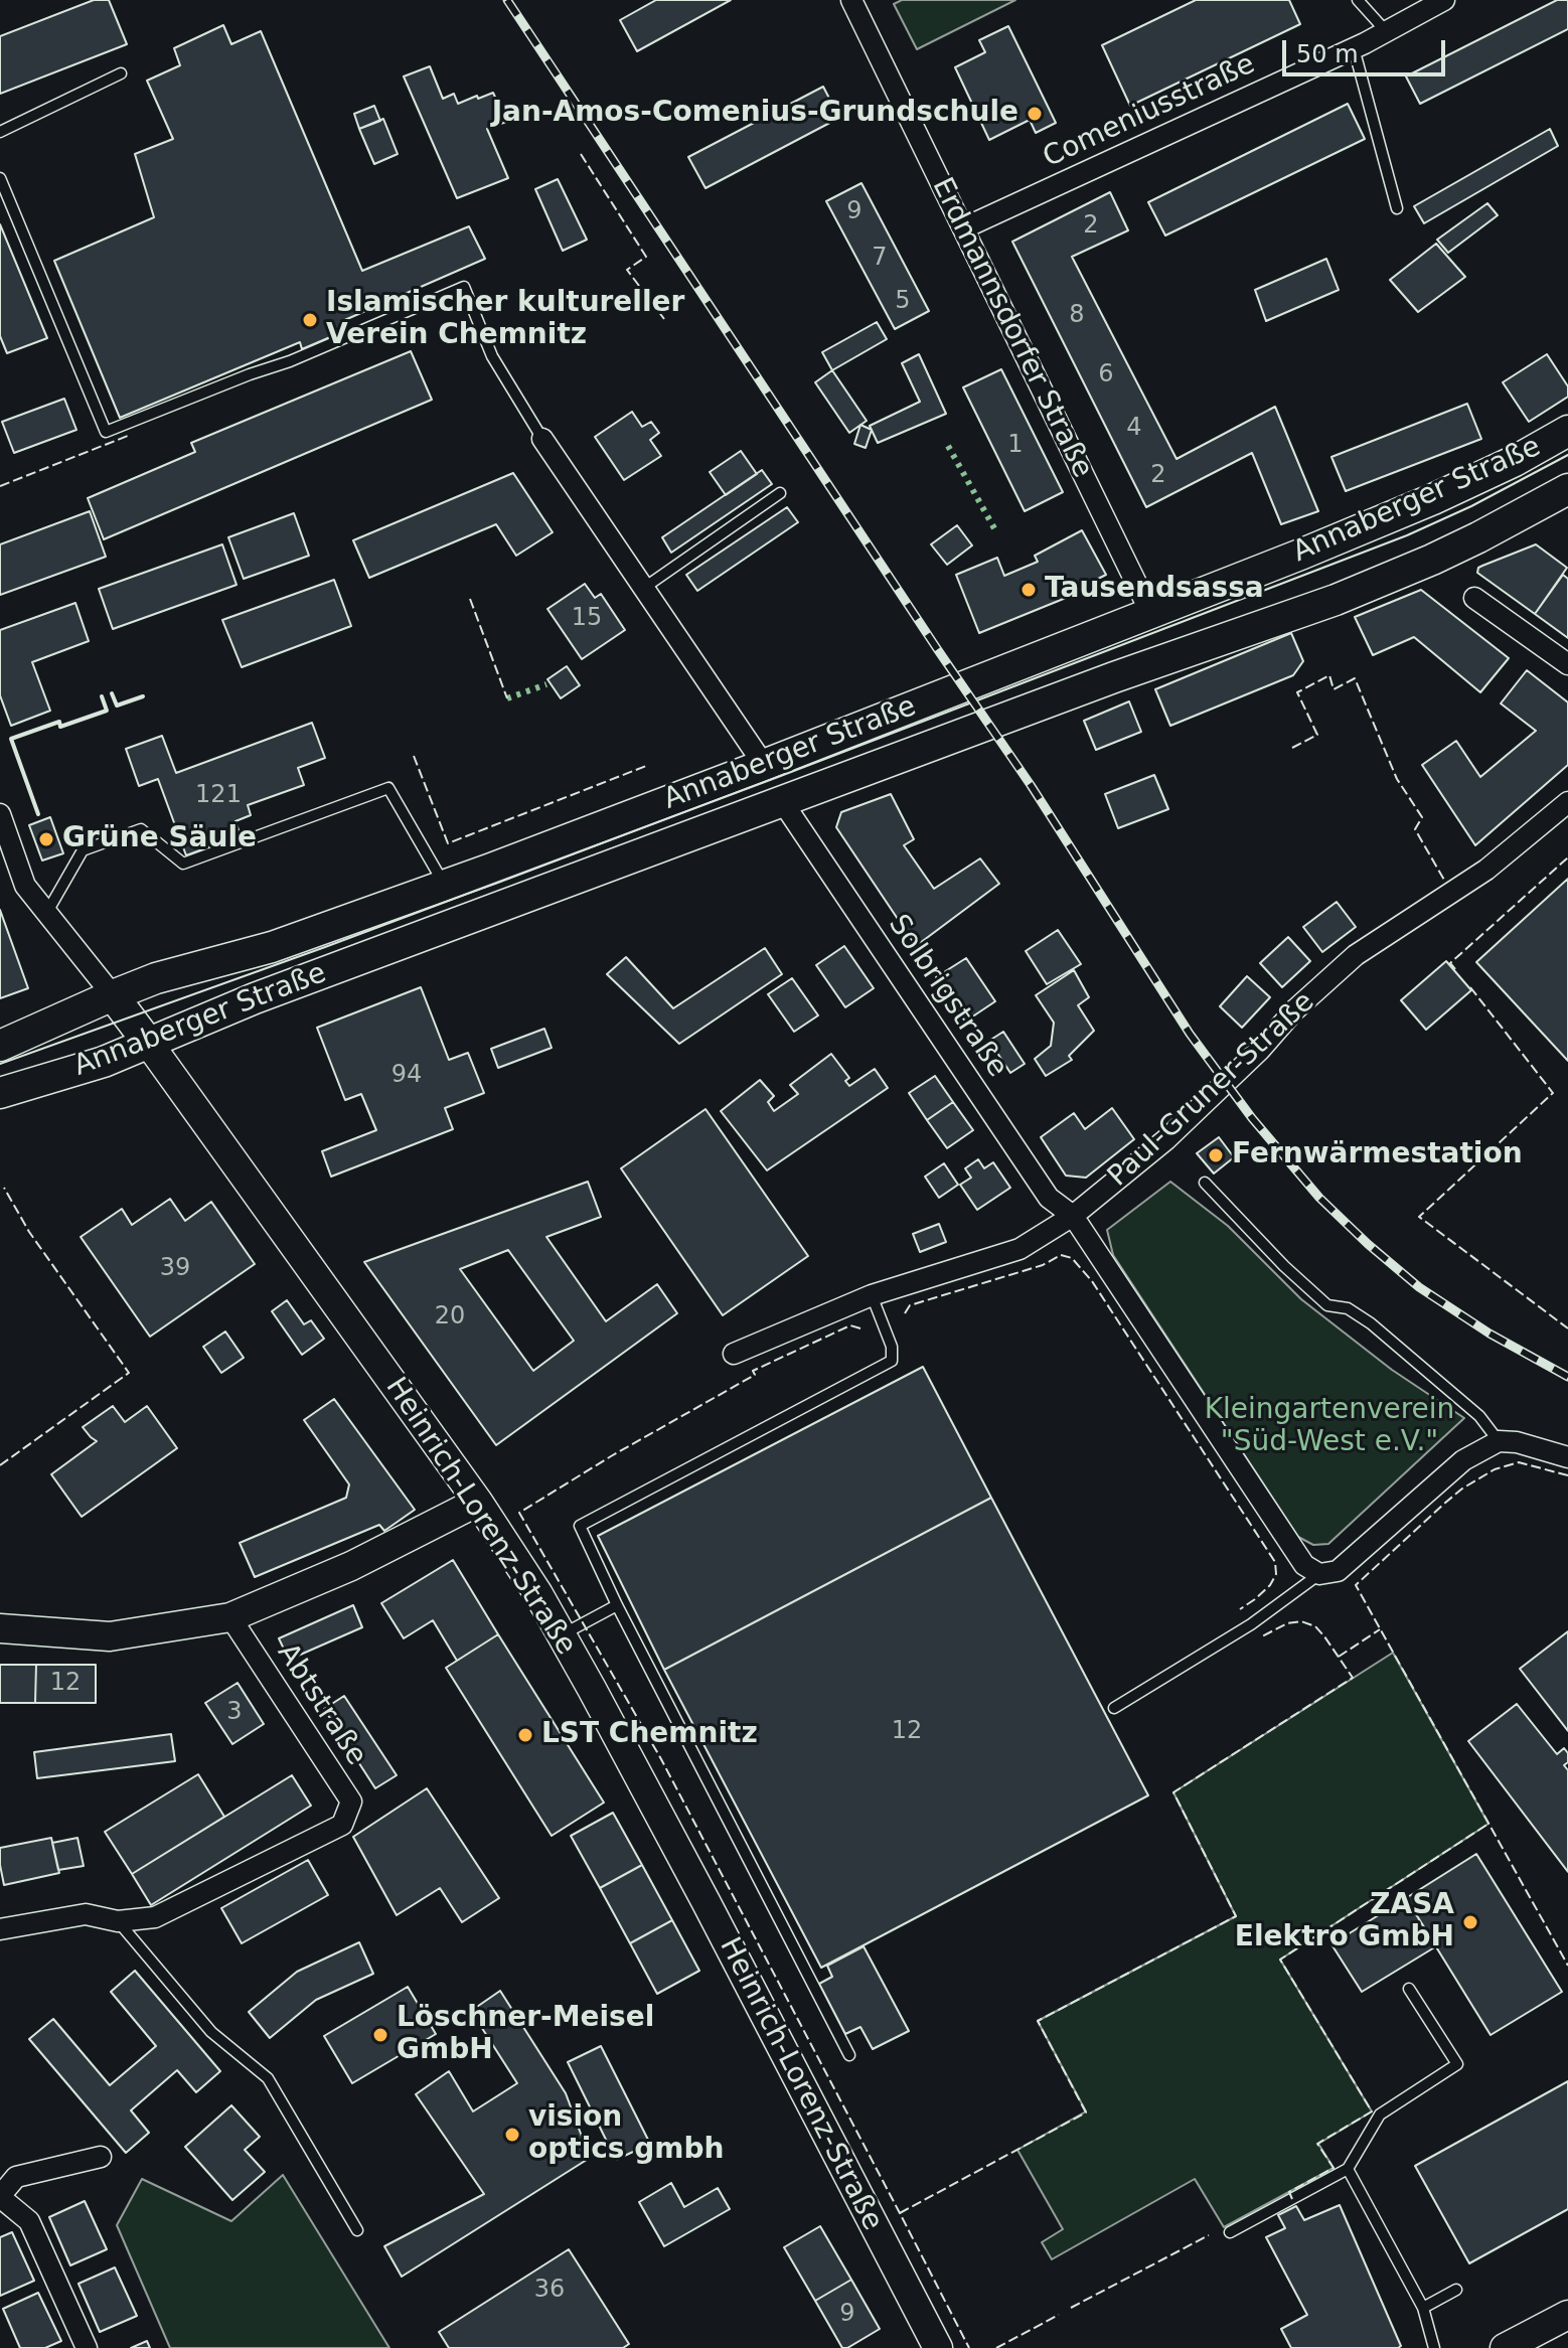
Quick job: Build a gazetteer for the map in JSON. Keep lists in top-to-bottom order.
{
  "streets": {
    "main road": ["Erdmannsdorfer Straße", "Annaberger Straße", "Heinrich-Lorenz-Straße"],
    "street": [
      "Comeniusstraße",
      "Solbrigstraße",
      "Paul-Gruner-Straße",
      "Abtstraße"
    ]
  },
  "crossings": [
    ["Comeniusstraße", "Erdmannsdorfer Straße"],
    ["Erdmannsdorfer Straße", "Annaberger Straße"],
    ["Annaberger Straße", "Solbrigstraße"],
    ["Annaberger Straße", "Heinrich-Lorenz-Straße"],
    ["Solbrigstraße", "Paul-Gruner-Straße"]
  ],
  "parks": ["Kleingartenverein \"Süd-West e.V.\""],
  "places": [
    "Jan-Amos-Comenius-Grundschule",
    "Islamischer kultureller Verein Chemnitz",
    "Tausendsassa",
    "Grüne Säule",
    "Fernwärmestation",
    "LST Chemnitz",
    "ZASA Elektro GmbH",
    "Löschner-Meisel GmbH",
    "vision optics gmbh"
  ],
  "house_numbers": [
    "9",
    "2",
    "7",
    "5",
    "8",
    "6",
    "4",
    "1",
    "2",
    "15",
    "121",
    "94",
    "39",
    "20",
    "12",
    "3",
    "12",
    "36",
    "9"
  ],
  "scale_bar": "50 m"
}
